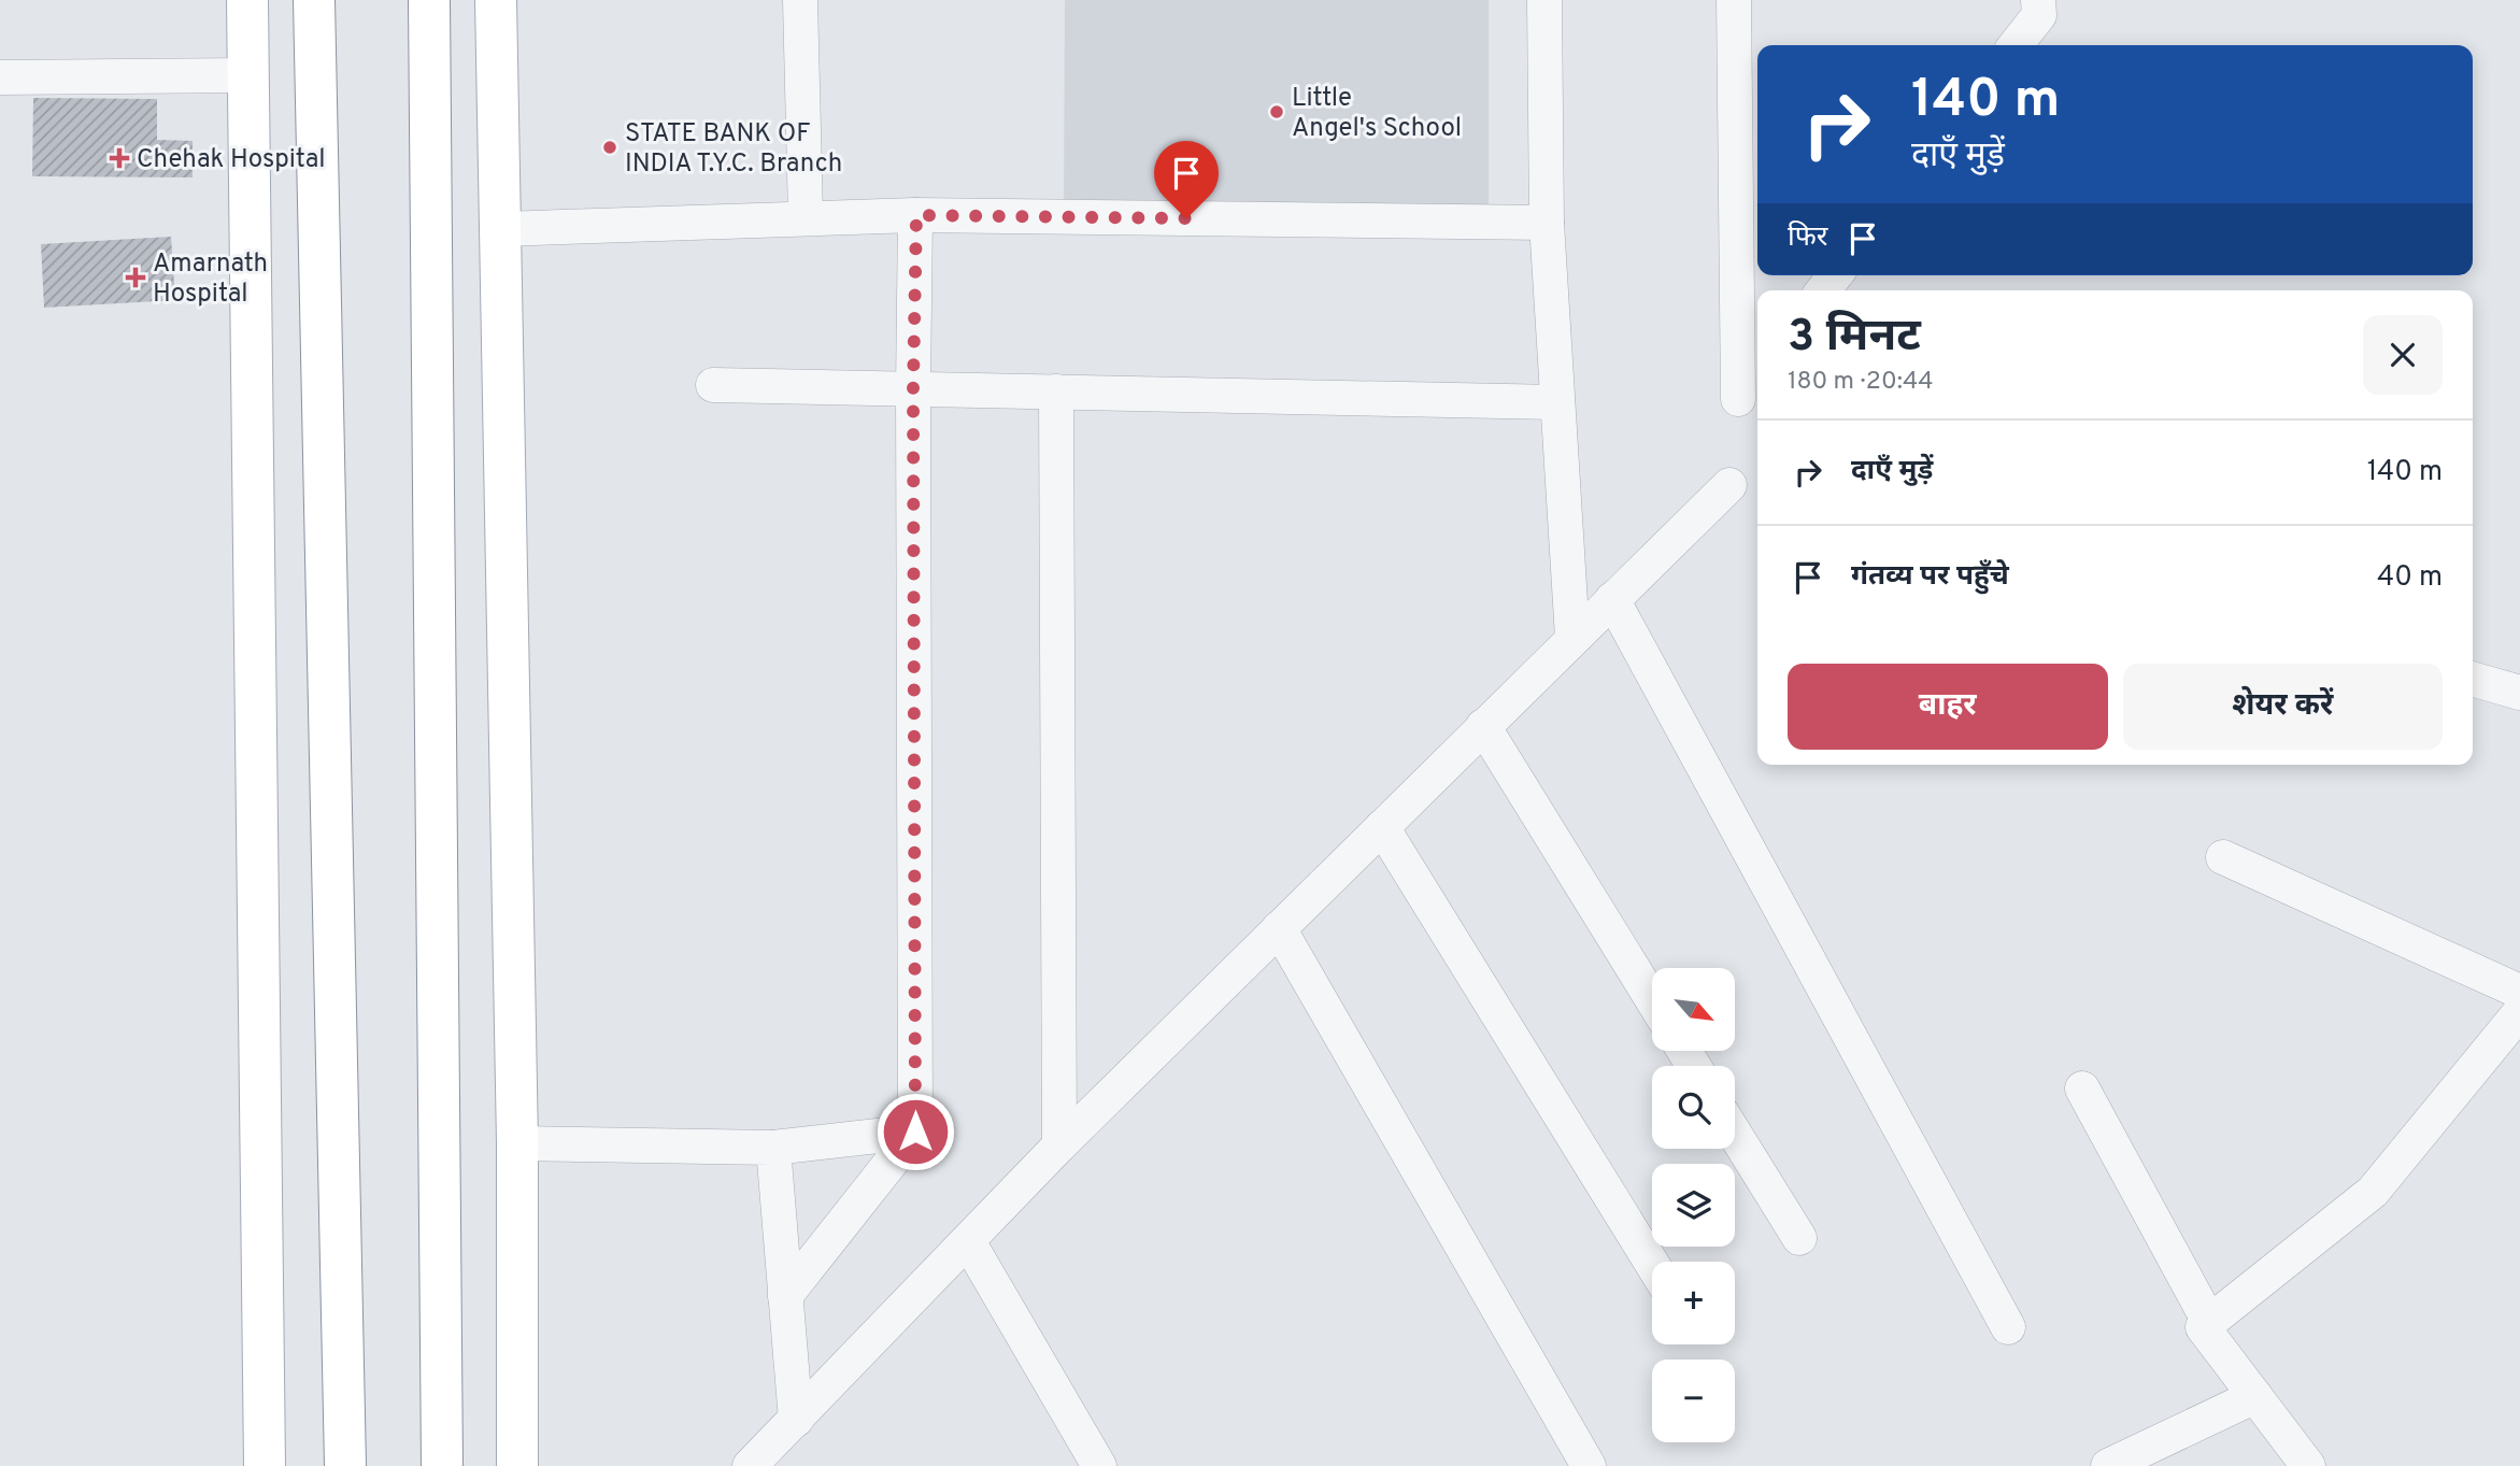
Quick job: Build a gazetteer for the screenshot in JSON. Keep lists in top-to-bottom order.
{
  "places": {
    "other": ["Little Angel's School", "STATE BANK OF INDIA T.Y.C. Branch"],
    "health": ["Chehak Hospital", "Amarnath Hospital"]
  },
  "north": "bottom right",
  "page": {
    "turn": ["140 m", "दाएँ मुड़ें"],
    "then": "फिर",
    "heading": ["3 मिनट", "180 m · 20:44"],
    "list": [
      {
        "name": "दाएँ मुड़ें",
        "value": "140 m"
      },
      {
        "name": "गंतव्य पर पहुँचे",
        "value": "40 m"
      }
    ],
    "buttons": ["बाहर", "शेयर करें"],
    "map_buttons": ["+", "−"]
  }
}
